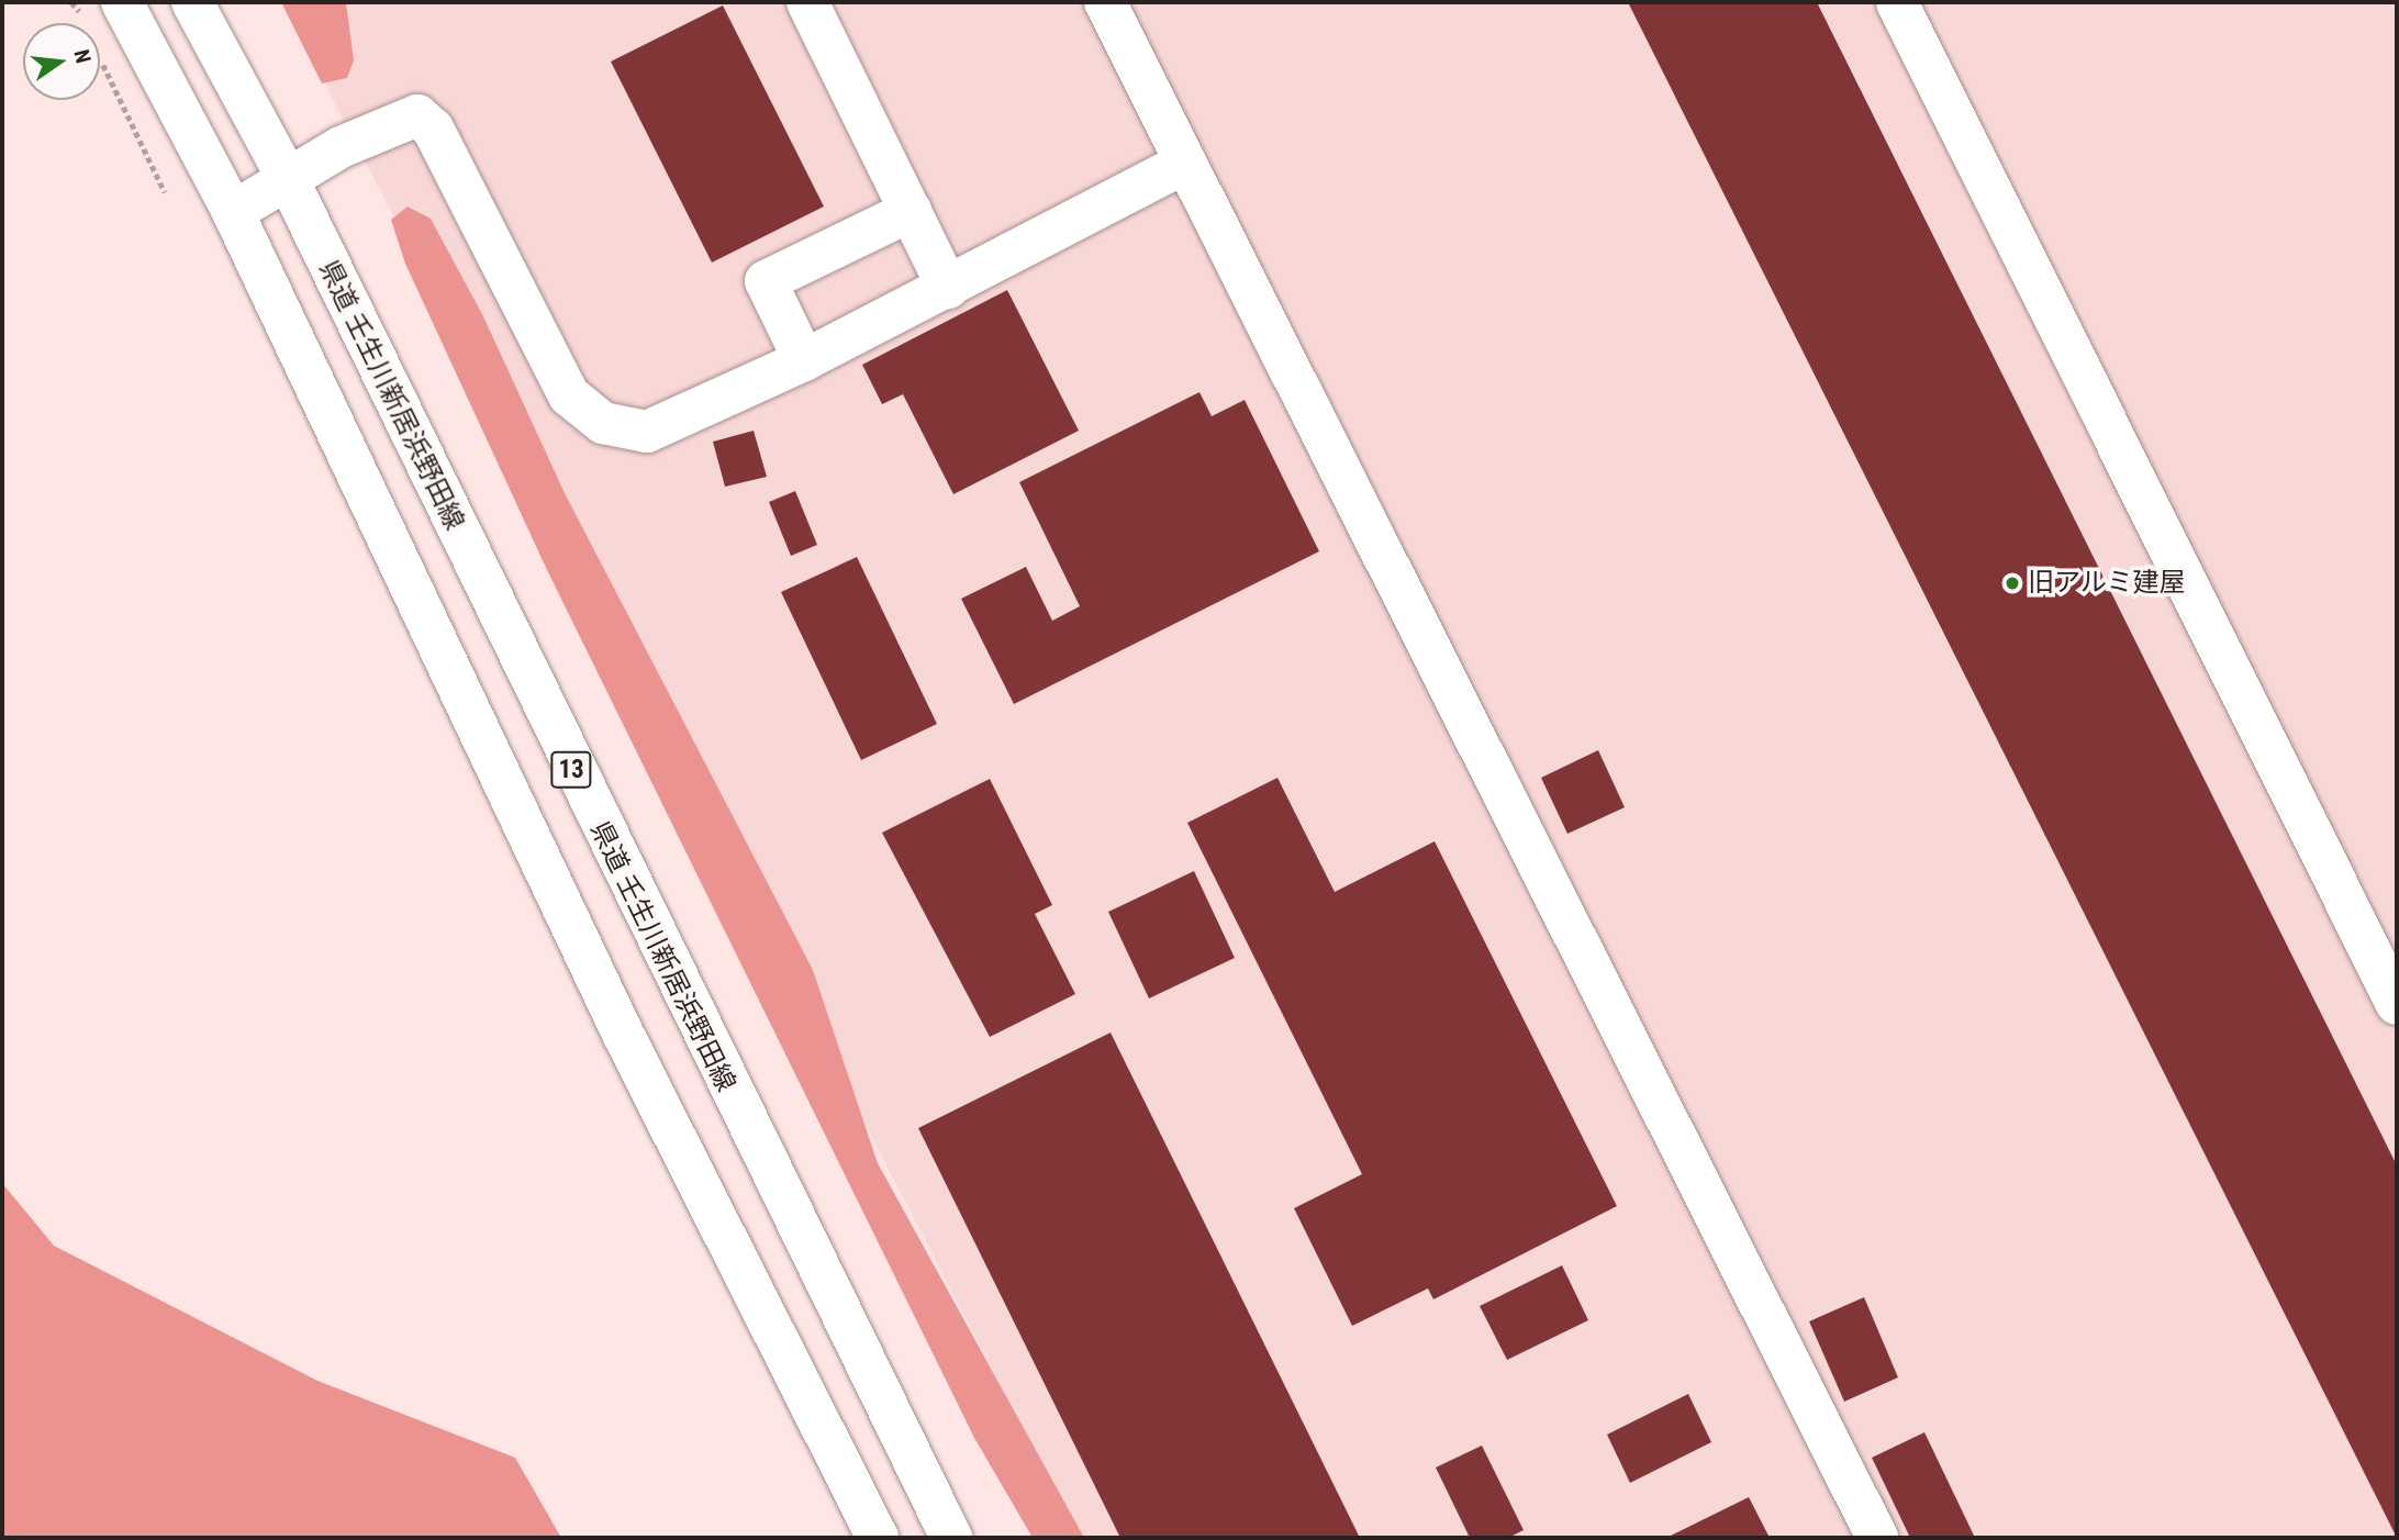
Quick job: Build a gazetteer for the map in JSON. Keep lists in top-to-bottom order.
{
  "streets": {
    "main road": ["県道 壬生川新居浜野田線", "13"]
  },
  "places": ["旧アルミ建屋"],
  "north": "right"
}
